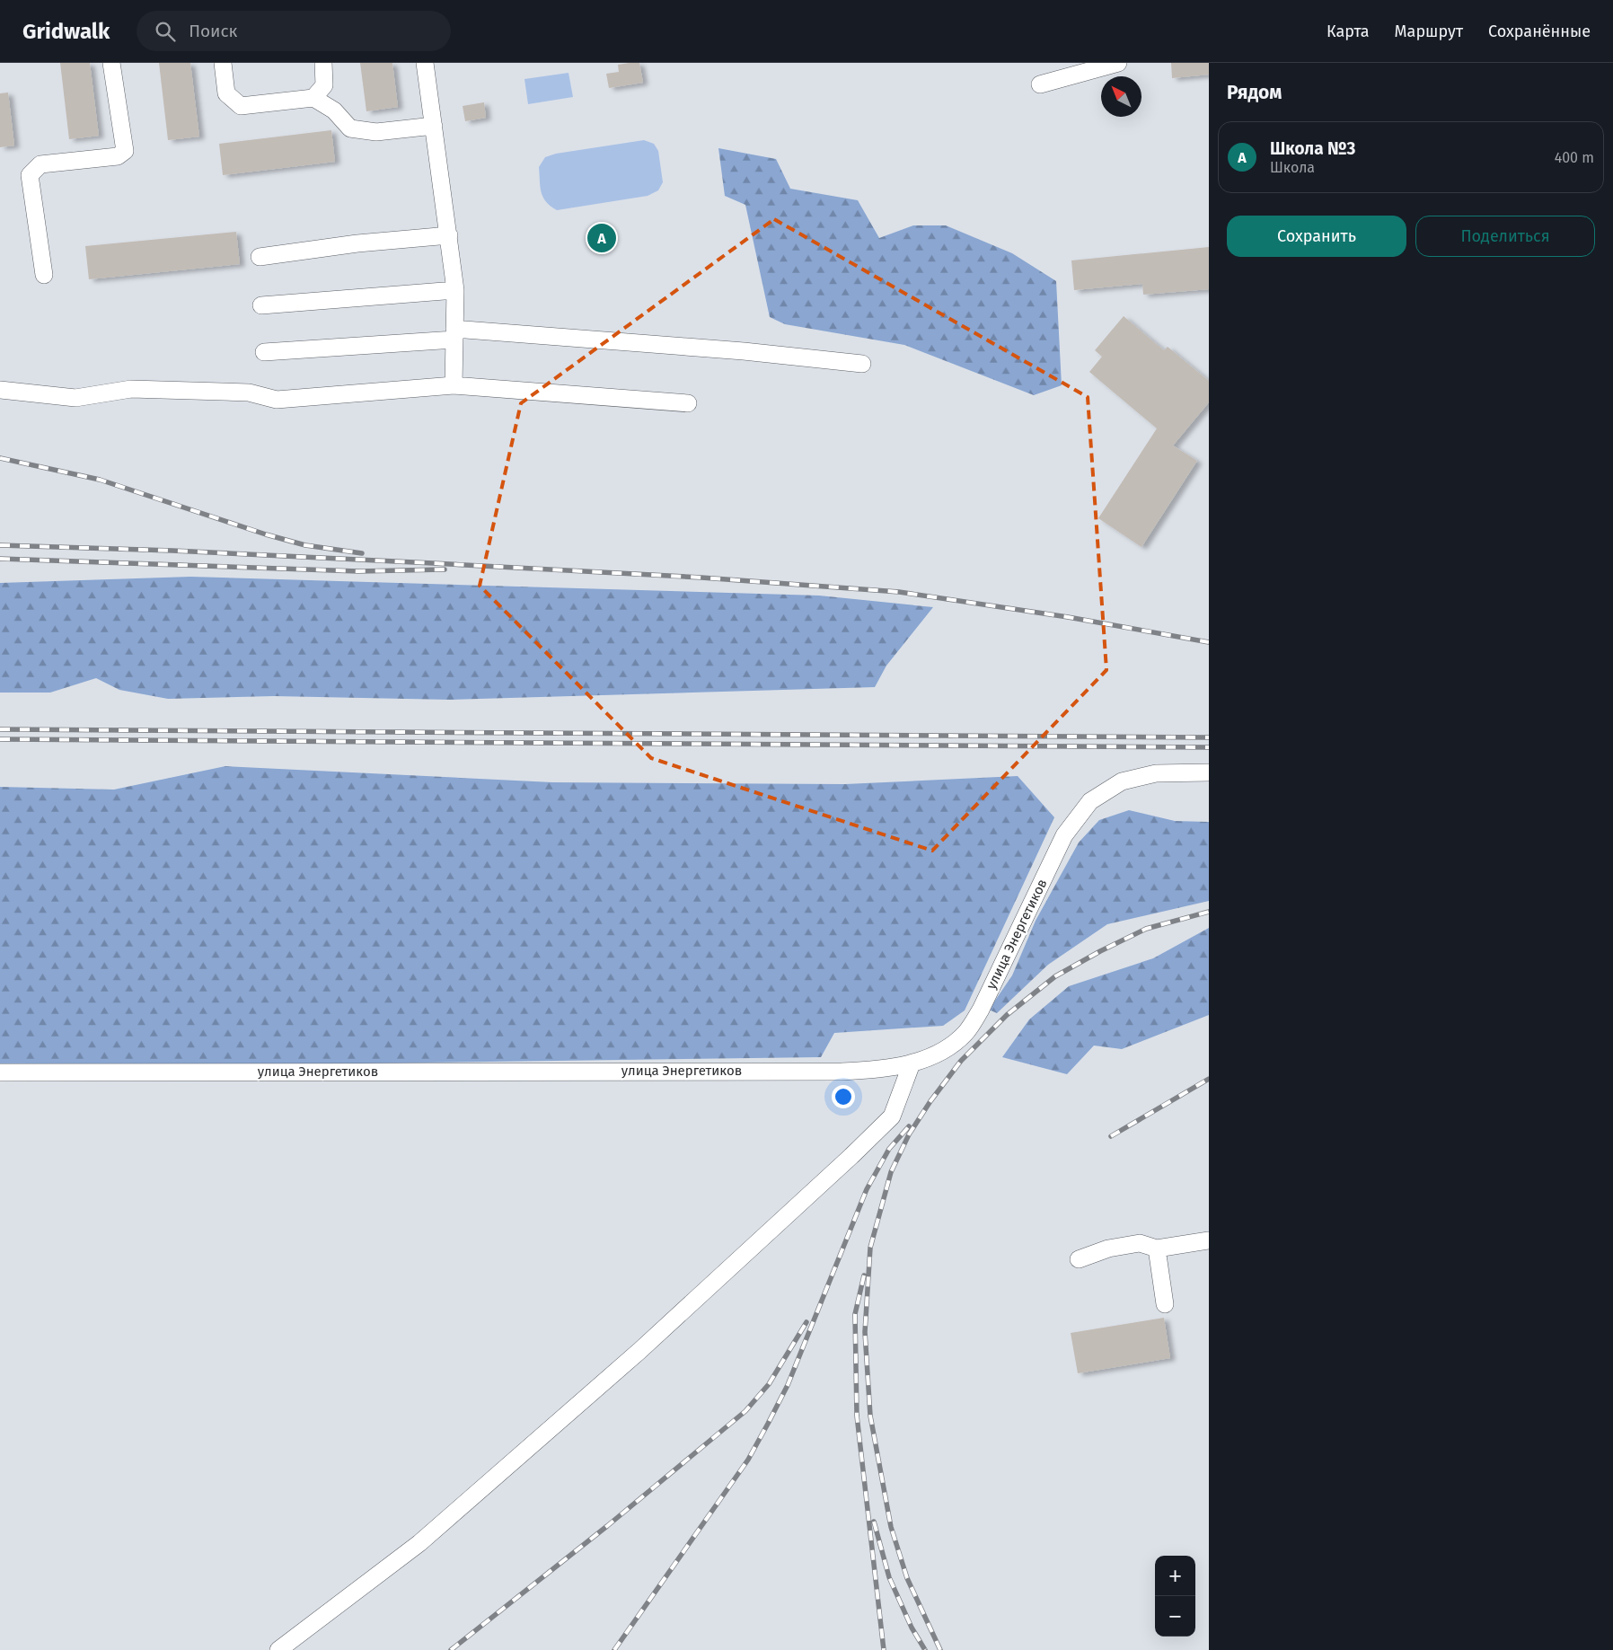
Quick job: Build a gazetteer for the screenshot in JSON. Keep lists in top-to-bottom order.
{
  "streets": {
    "street": ["улица Энергетиков"]
  },
  "north": "top left",
  "page": {
    "header": "Gridwalk",
    "search": "Поиск",
    "nav": ["Карта", "Маршрут", "Сохранённые"],
    "heading": "Рядом",
    "list": [
      {
        "mark": "A",
        "name": "Школа №3",
        "note": "Школа",
        "value": "400 m"
      }
    ],
    "buttons": ["Сохранить", "Поделиться"],
    "pins": "A",
    "map_buttons": ["+", "−"]
  }
}
